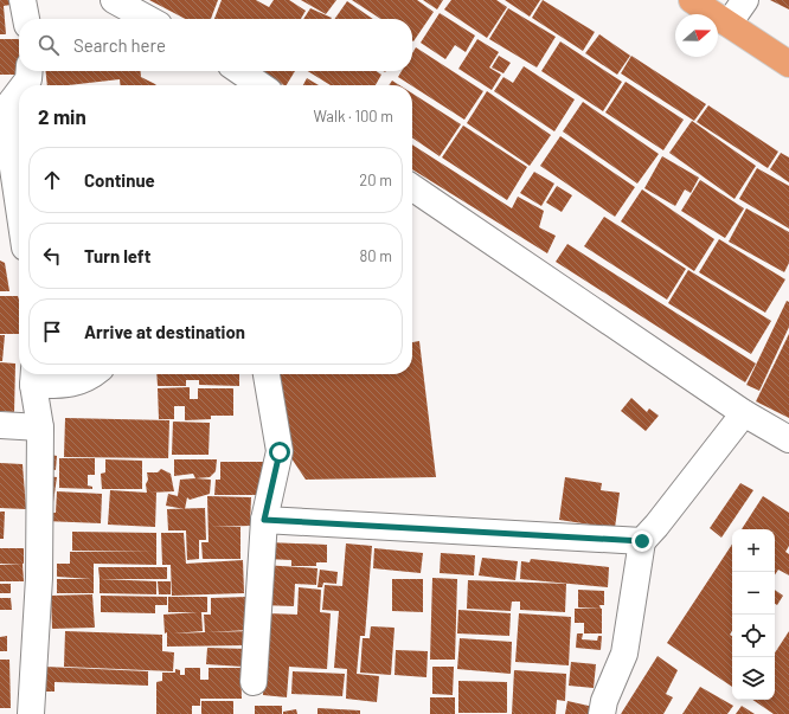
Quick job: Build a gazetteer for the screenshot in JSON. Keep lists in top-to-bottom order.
{
  "north": "right",
  "page": {
    "search": "Search here",
    "heading": ["2 min", "Walk · 100 m"],
    "list": [
      ["Continue", "20 m"],
      ["Turn left", "80 m"],
      "Arrive at destination"
    ],
    "map_buttons": ["+", "−"]
  }
}
